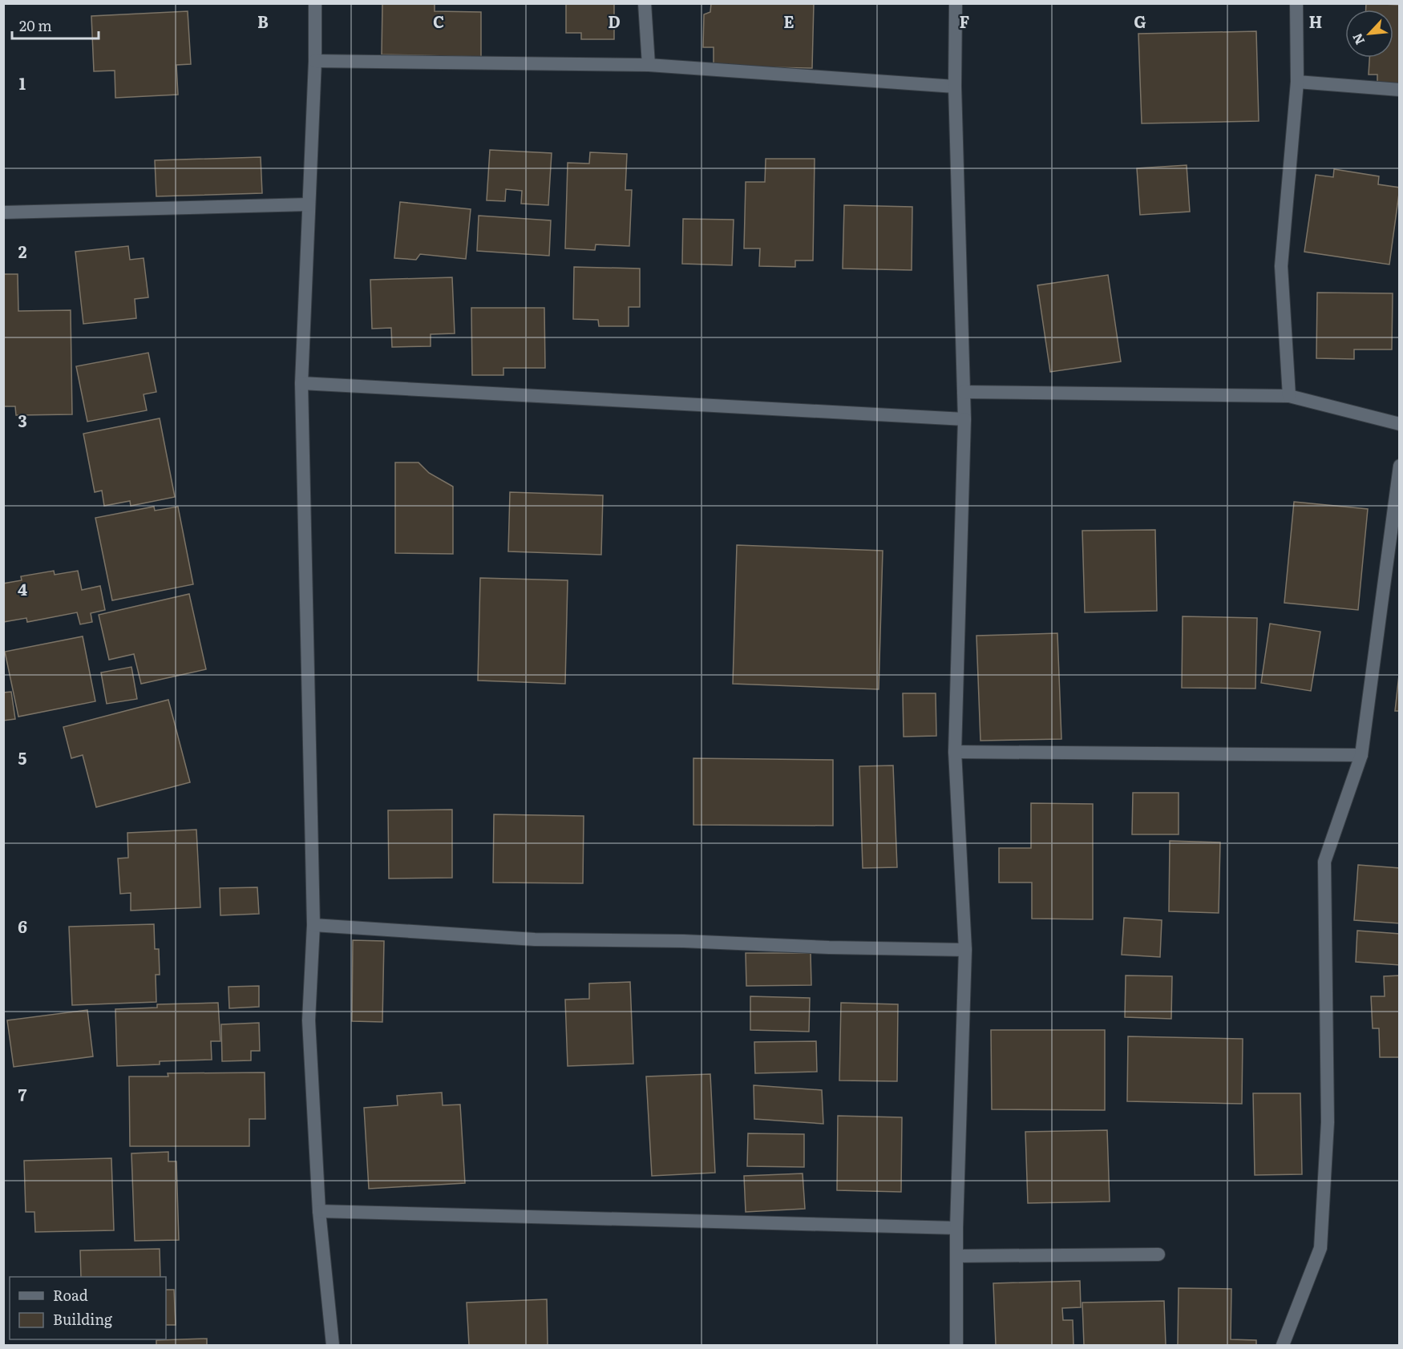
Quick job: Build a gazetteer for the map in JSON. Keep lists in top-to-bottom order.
{
  "legend": ["Road", "Building"],
  "scale_bar": "20 m",
  "north": "bottom left",
  "grid": {
    "columns": [
      "B",
      "C",
      "D",
      "E",
      "F",
      "G",
      "H"
    ],
    "rows": [
      "1",
      "2",
      "3",
      "4",
      "5",
      "6",
      "7"
    ]
  }
}
